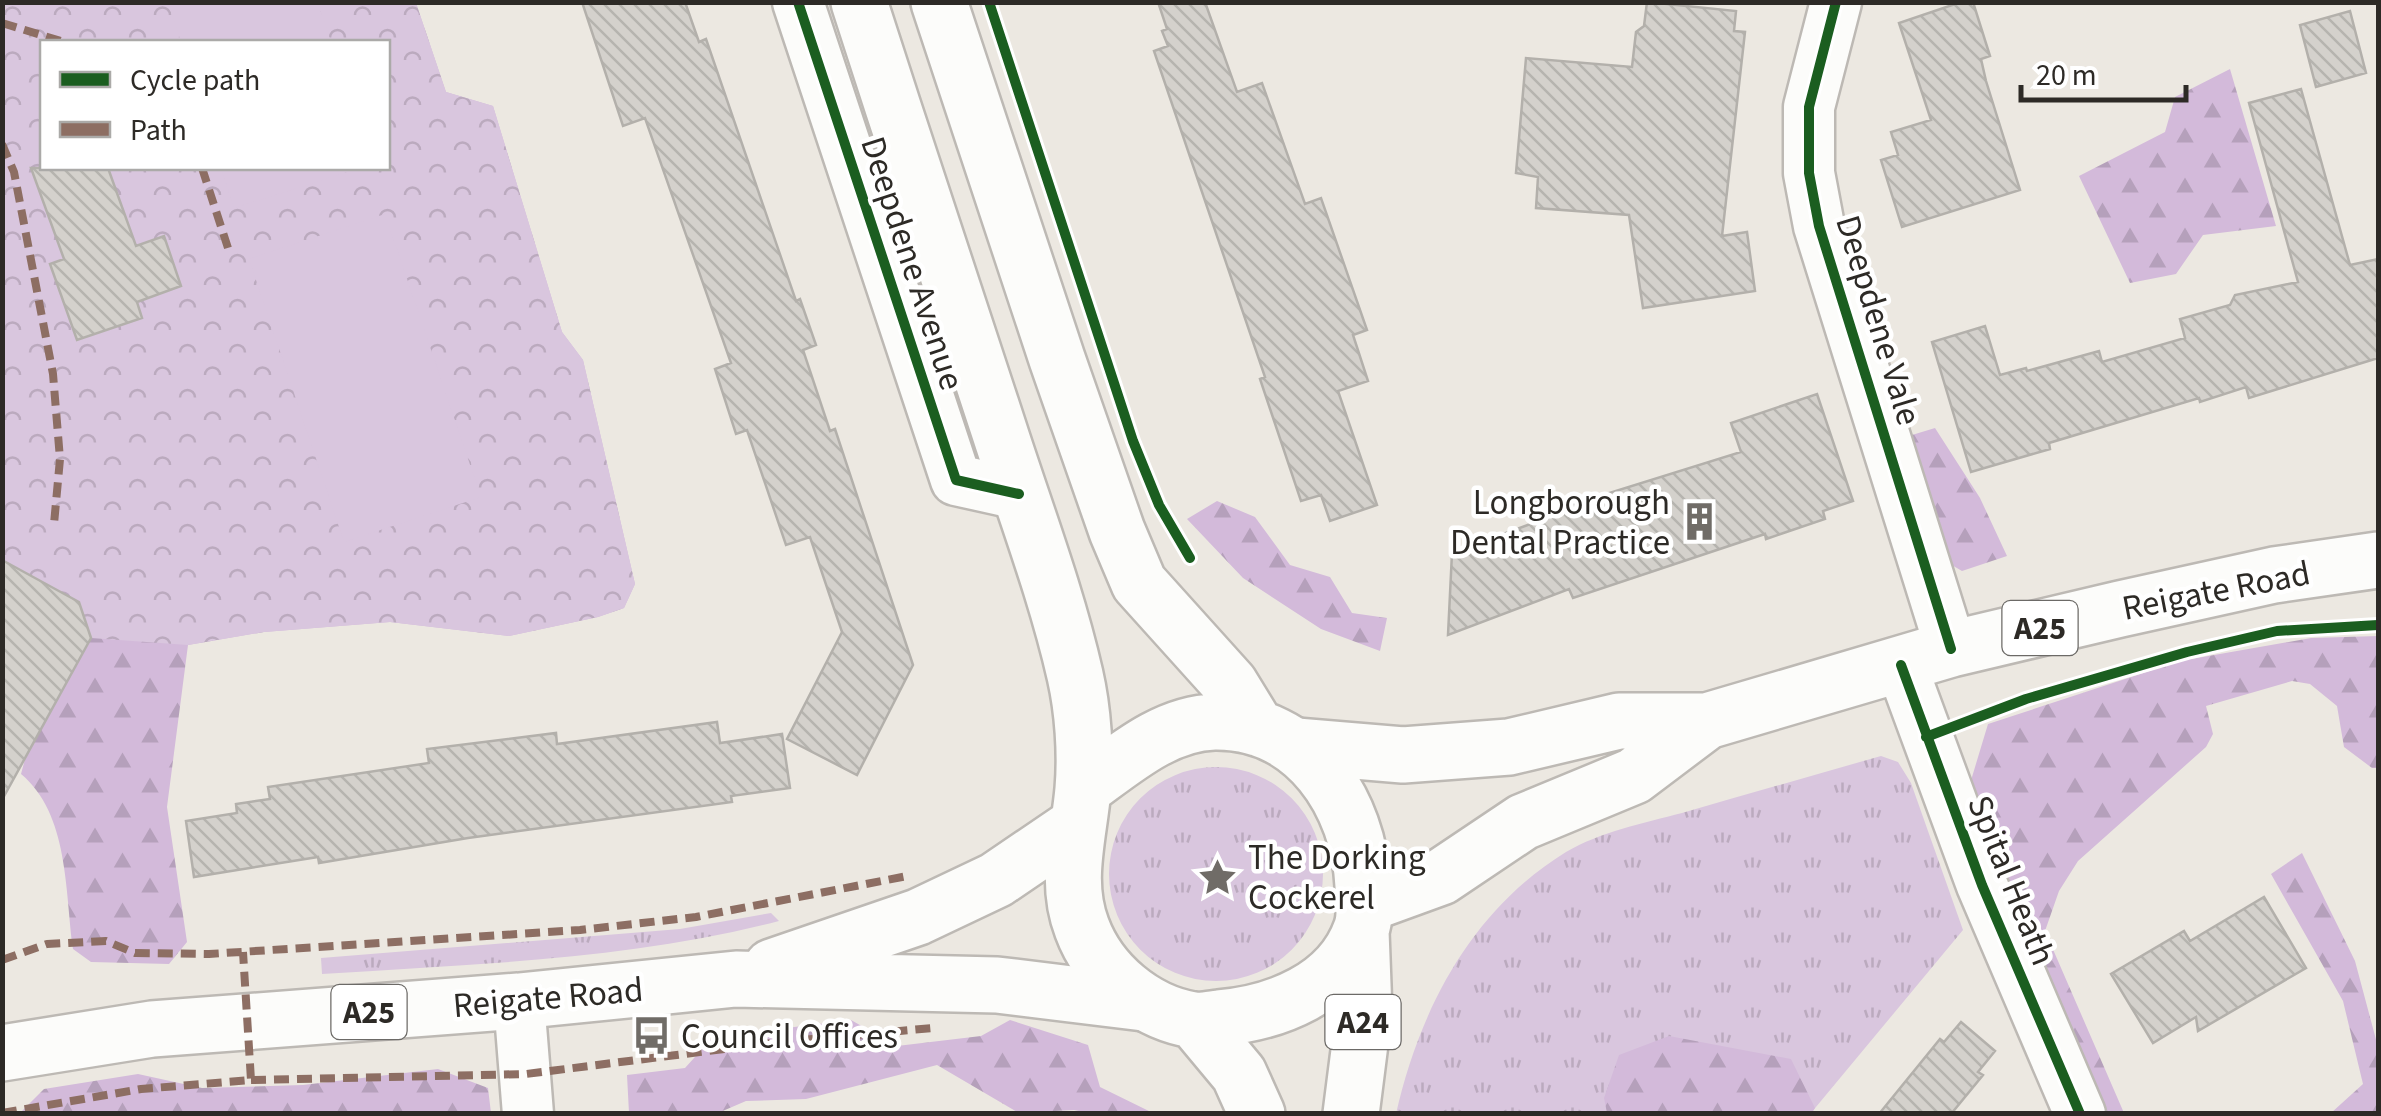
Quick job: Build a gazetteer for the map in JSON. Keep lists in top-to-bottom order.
{
  "streets": {
    "main road": [
      "Deepdene Avenue",
      "Reigate Road",
      "A25",
      "A24"
    ],
    "street": ["Deepdene Vale", "Spital Heath"]
  },
  "crossings": [
    ["Deepdene Avenue", "Reigate Road"],
    ["Deepdene Avenue", "A24"],
    ["Deepdene Vale", "Reigate Road"],
    ["Deepdene Vale", "Spital Heath"],
    ["Reigate Road", "Spital Heath"],
    ["Reigate Road", "A24"]
  ],
  "places": {
    "building": ["Longborough Dental Practice"],
    "place": ["The Dorking Cockerel"],
    "bus stop": ["Council Offices"]
  },
  "legend": ["Cycle path", "Path"],
  "scale_bar": "20 m"
}
